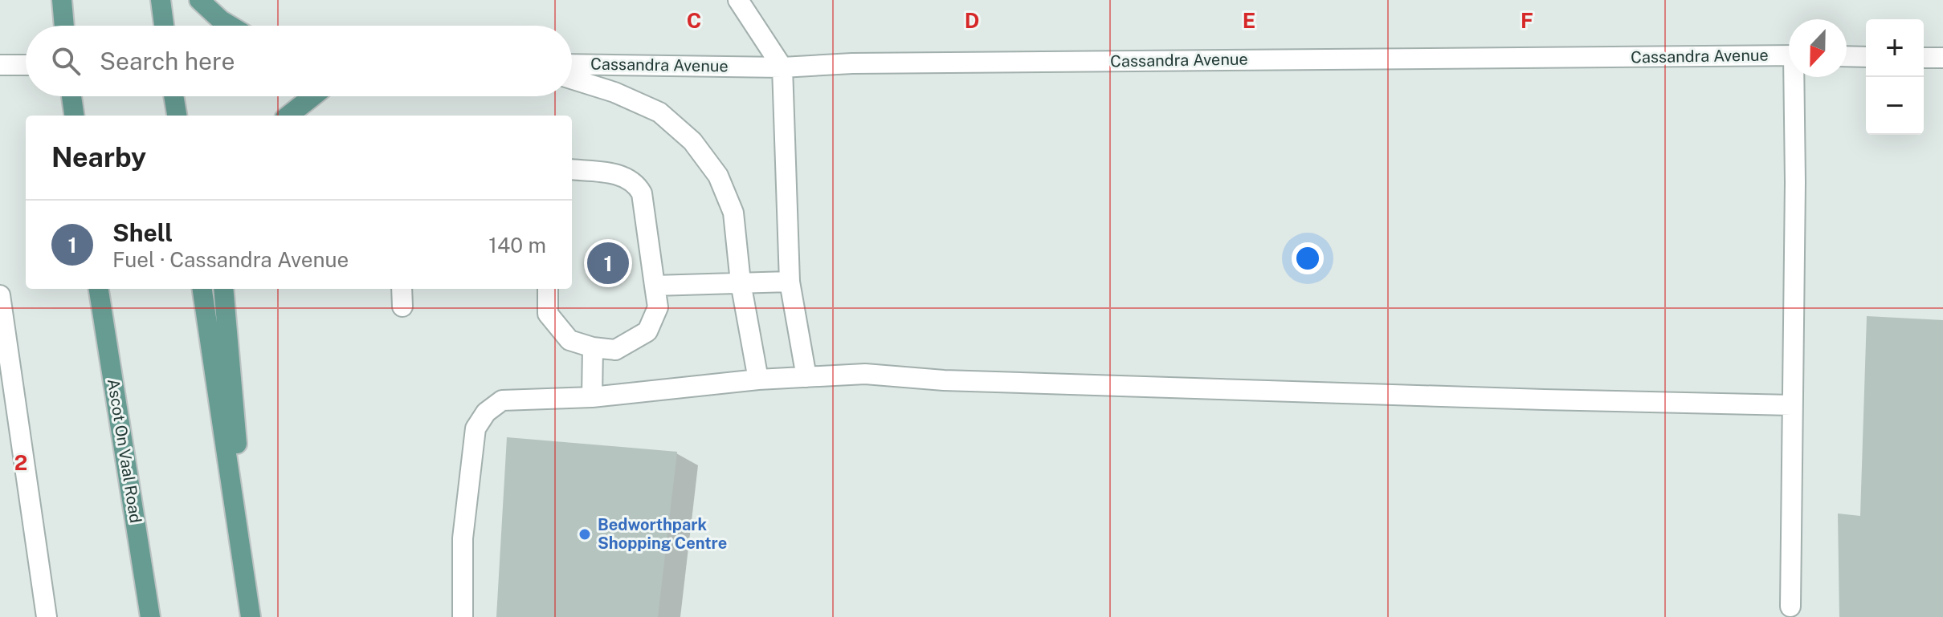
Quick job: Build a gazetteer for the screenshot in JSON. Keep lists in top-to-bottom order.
{
  "streets": {
    "main road": ["Ascot On Vaal Road"],
    "street": ["Cassandra Avenue"]
  },
  "places": ["Bedworthpark Shopping Centre"],
  "north": "bottom",
  "page": {
    "map_buttons": ["+", "−"],
    "search": "Search here",
    "heading": "Nearby",
    "list": [
      {
        "mark": "1",
        "name": "Shell",
        "note": "Fuel · Cassandra Avenue",
        "value": "140 m"
      }
    ],
    "pins": "1"
  },
  "grid": {
    "columns": [
      "C",
      "D",
      "E",
      "F"
    ],
    "rows": ["2"]
  }
}
